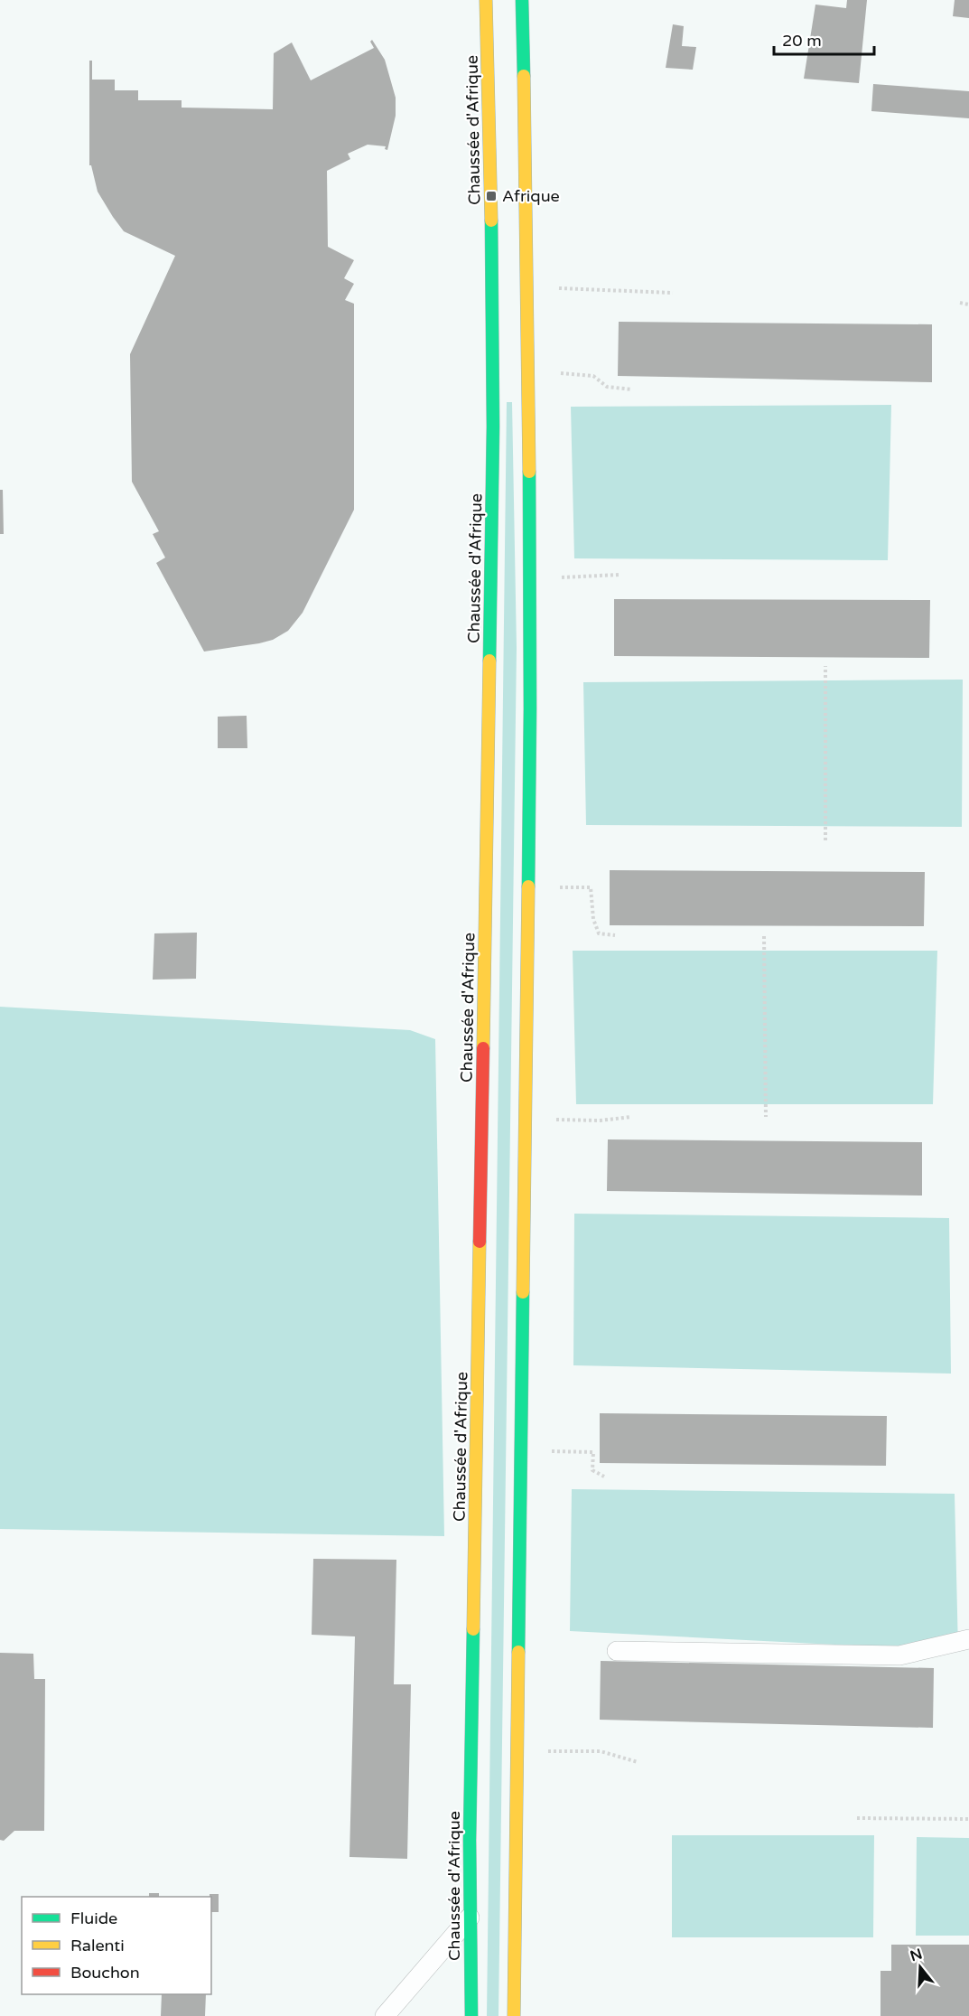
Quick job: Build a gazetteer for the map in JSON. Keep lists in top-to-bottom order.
{
  "streets": {
    "main road": ["Chaussée d'Afrique"]
  },
  "places": {
    "transit": ["Afrique"]
  },
  "legend": ["Fluide", "Ralenti", "Bouchon"],
  "scale_bar": "20 m",
  "north": "top"
}
